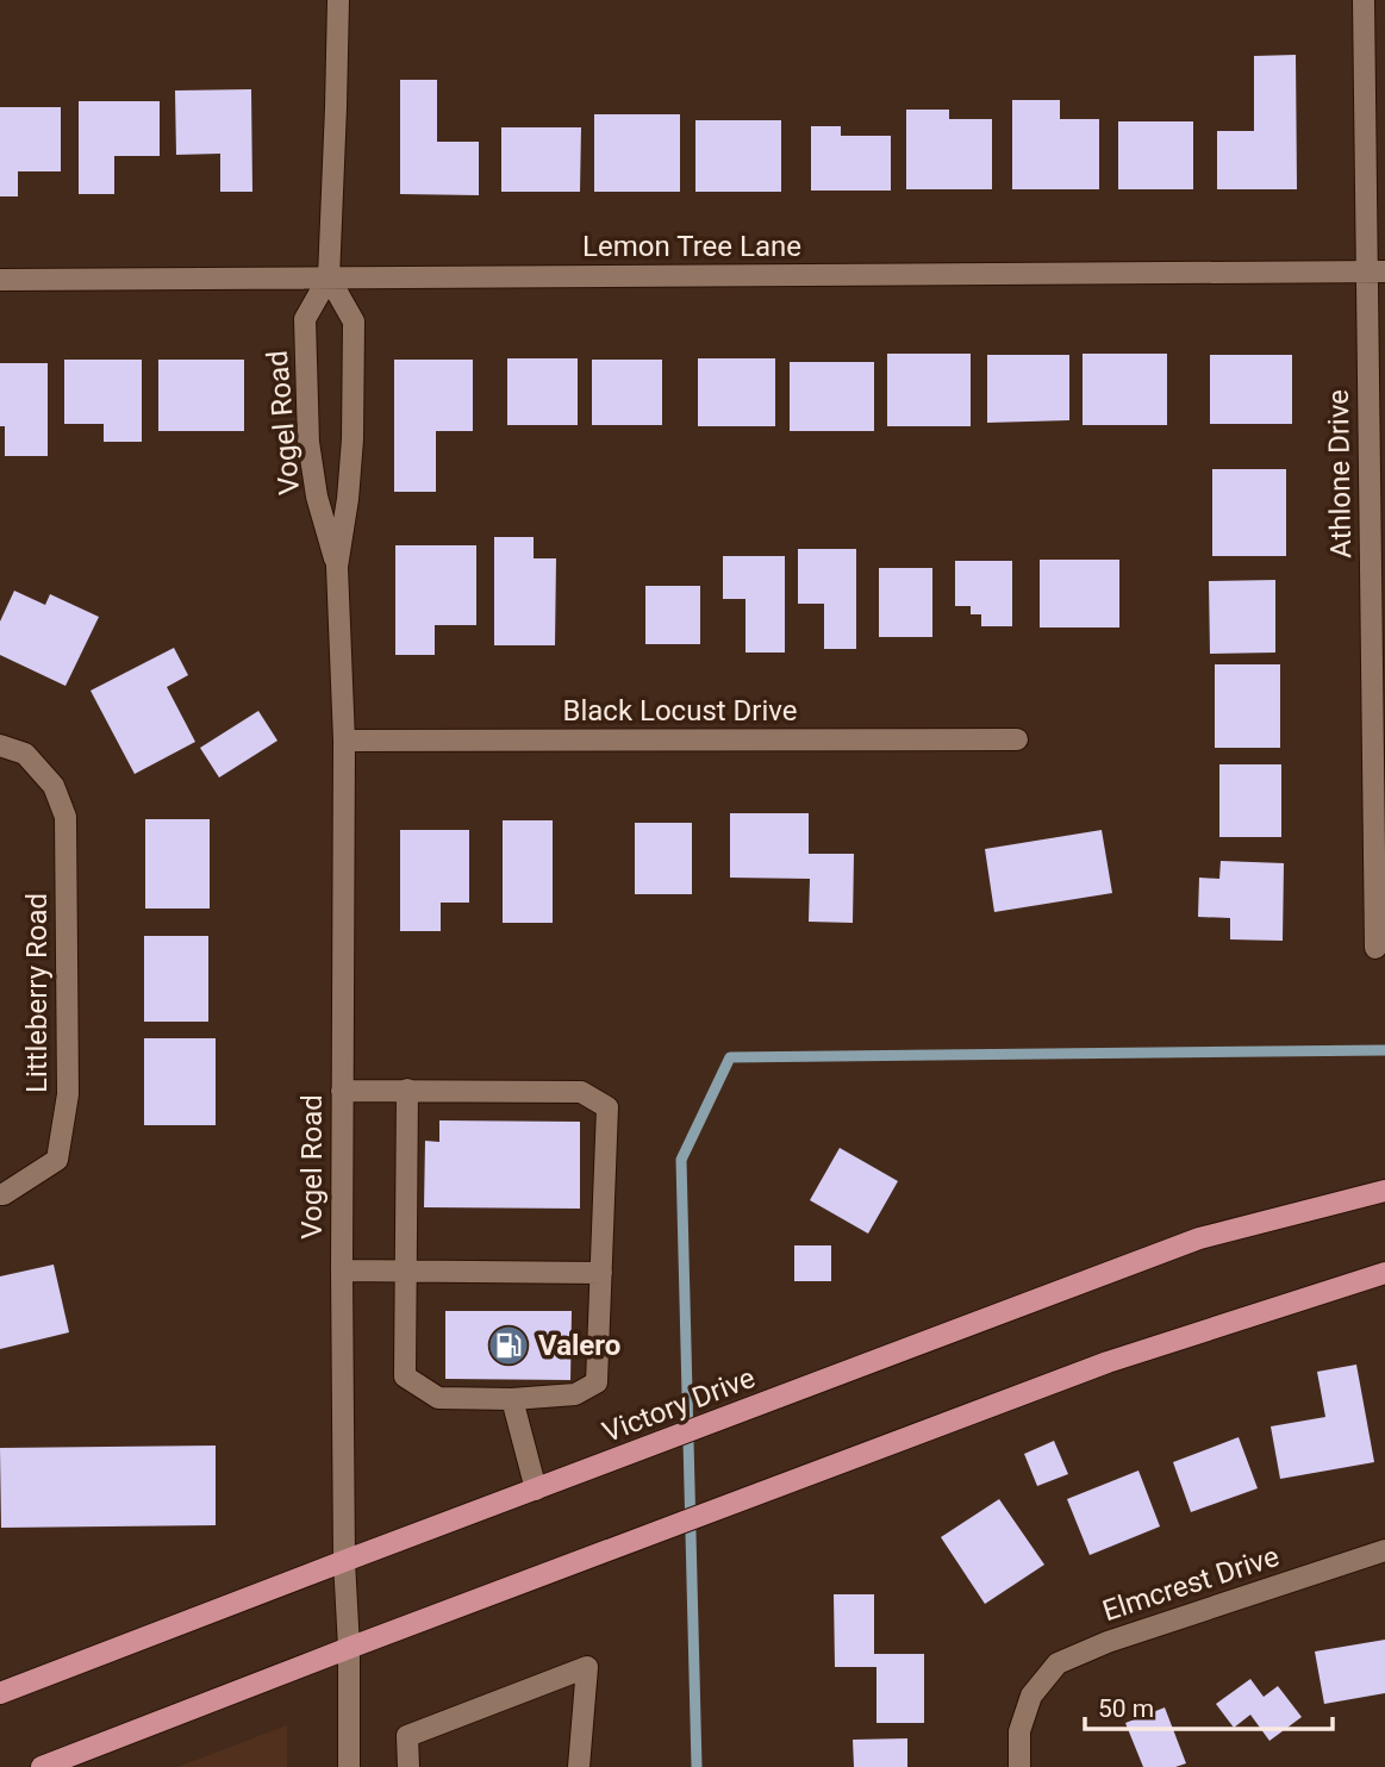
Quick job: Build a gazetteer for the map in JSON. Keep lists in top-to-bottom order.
{
  "streets": {
    "main road": ["Victory Drive"],
    "street": [
      "Lemon Tree Lane",
      "Vogel Road",
      "Athlone Drive",
      "Black Locust Drive",
      "Littleberry Road",
      "Elmcrest Drive"
    ]
  },
  "crossings": [
    ["Lemon Tree Lane", "Vogel Road"],
    ["Lemon Tree Lane", "Athlone Drive"],
    ["Vogel Road", "Black Locust Drive"],
    ["Vogel Road", "Victory Drive"]
  ],
  "places": {
    "fuel station": ["Valero"]
  },
  "scale_bar": "50 m"
}
